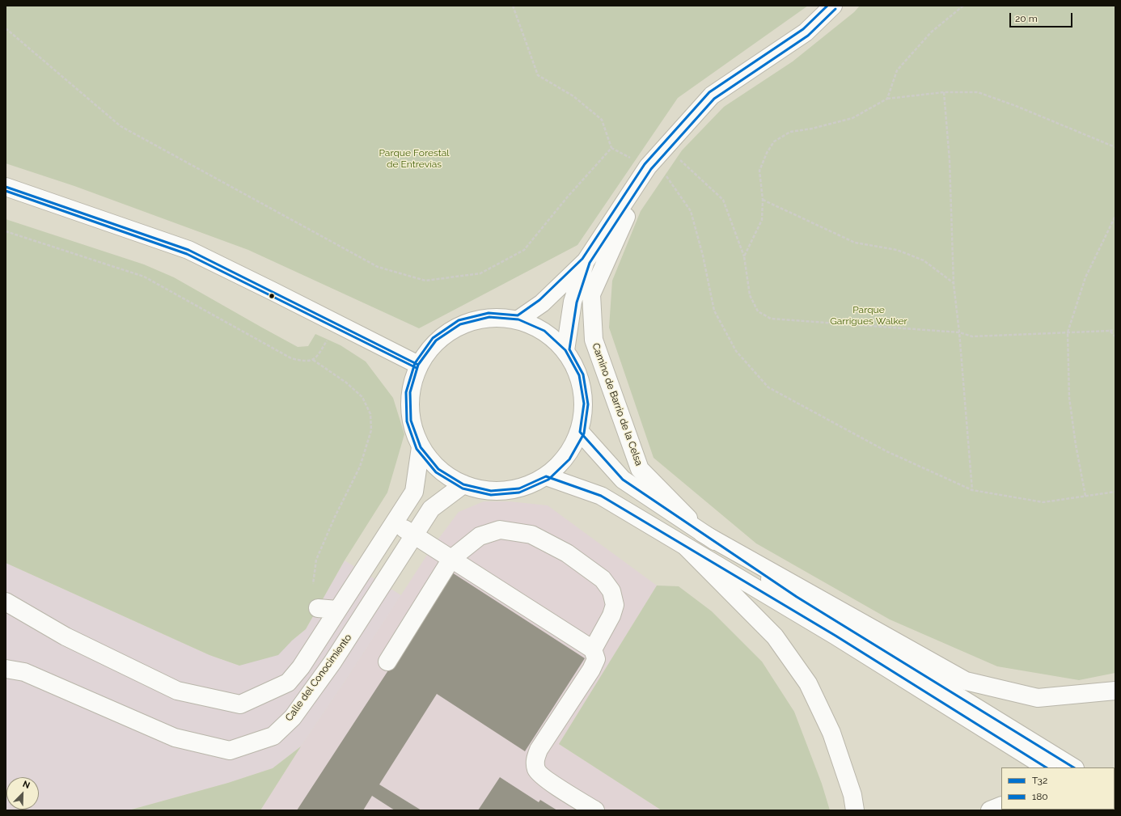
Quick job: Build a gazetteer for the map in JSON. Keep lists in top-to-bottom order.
{
  "streets": {
    "main road": ["Camino de Barrio de la Celsa", "Calle del Conocimiento"]
  },
  "parks": ["Parque Forestal de Entrevías", "Parque Garrigues Walker"],
  "lines": ["transit line 180", "transit line T32"],
  "legend": ["T32", "180"],
  "scale_bar": "20 m",
  "north": "top right"
}
